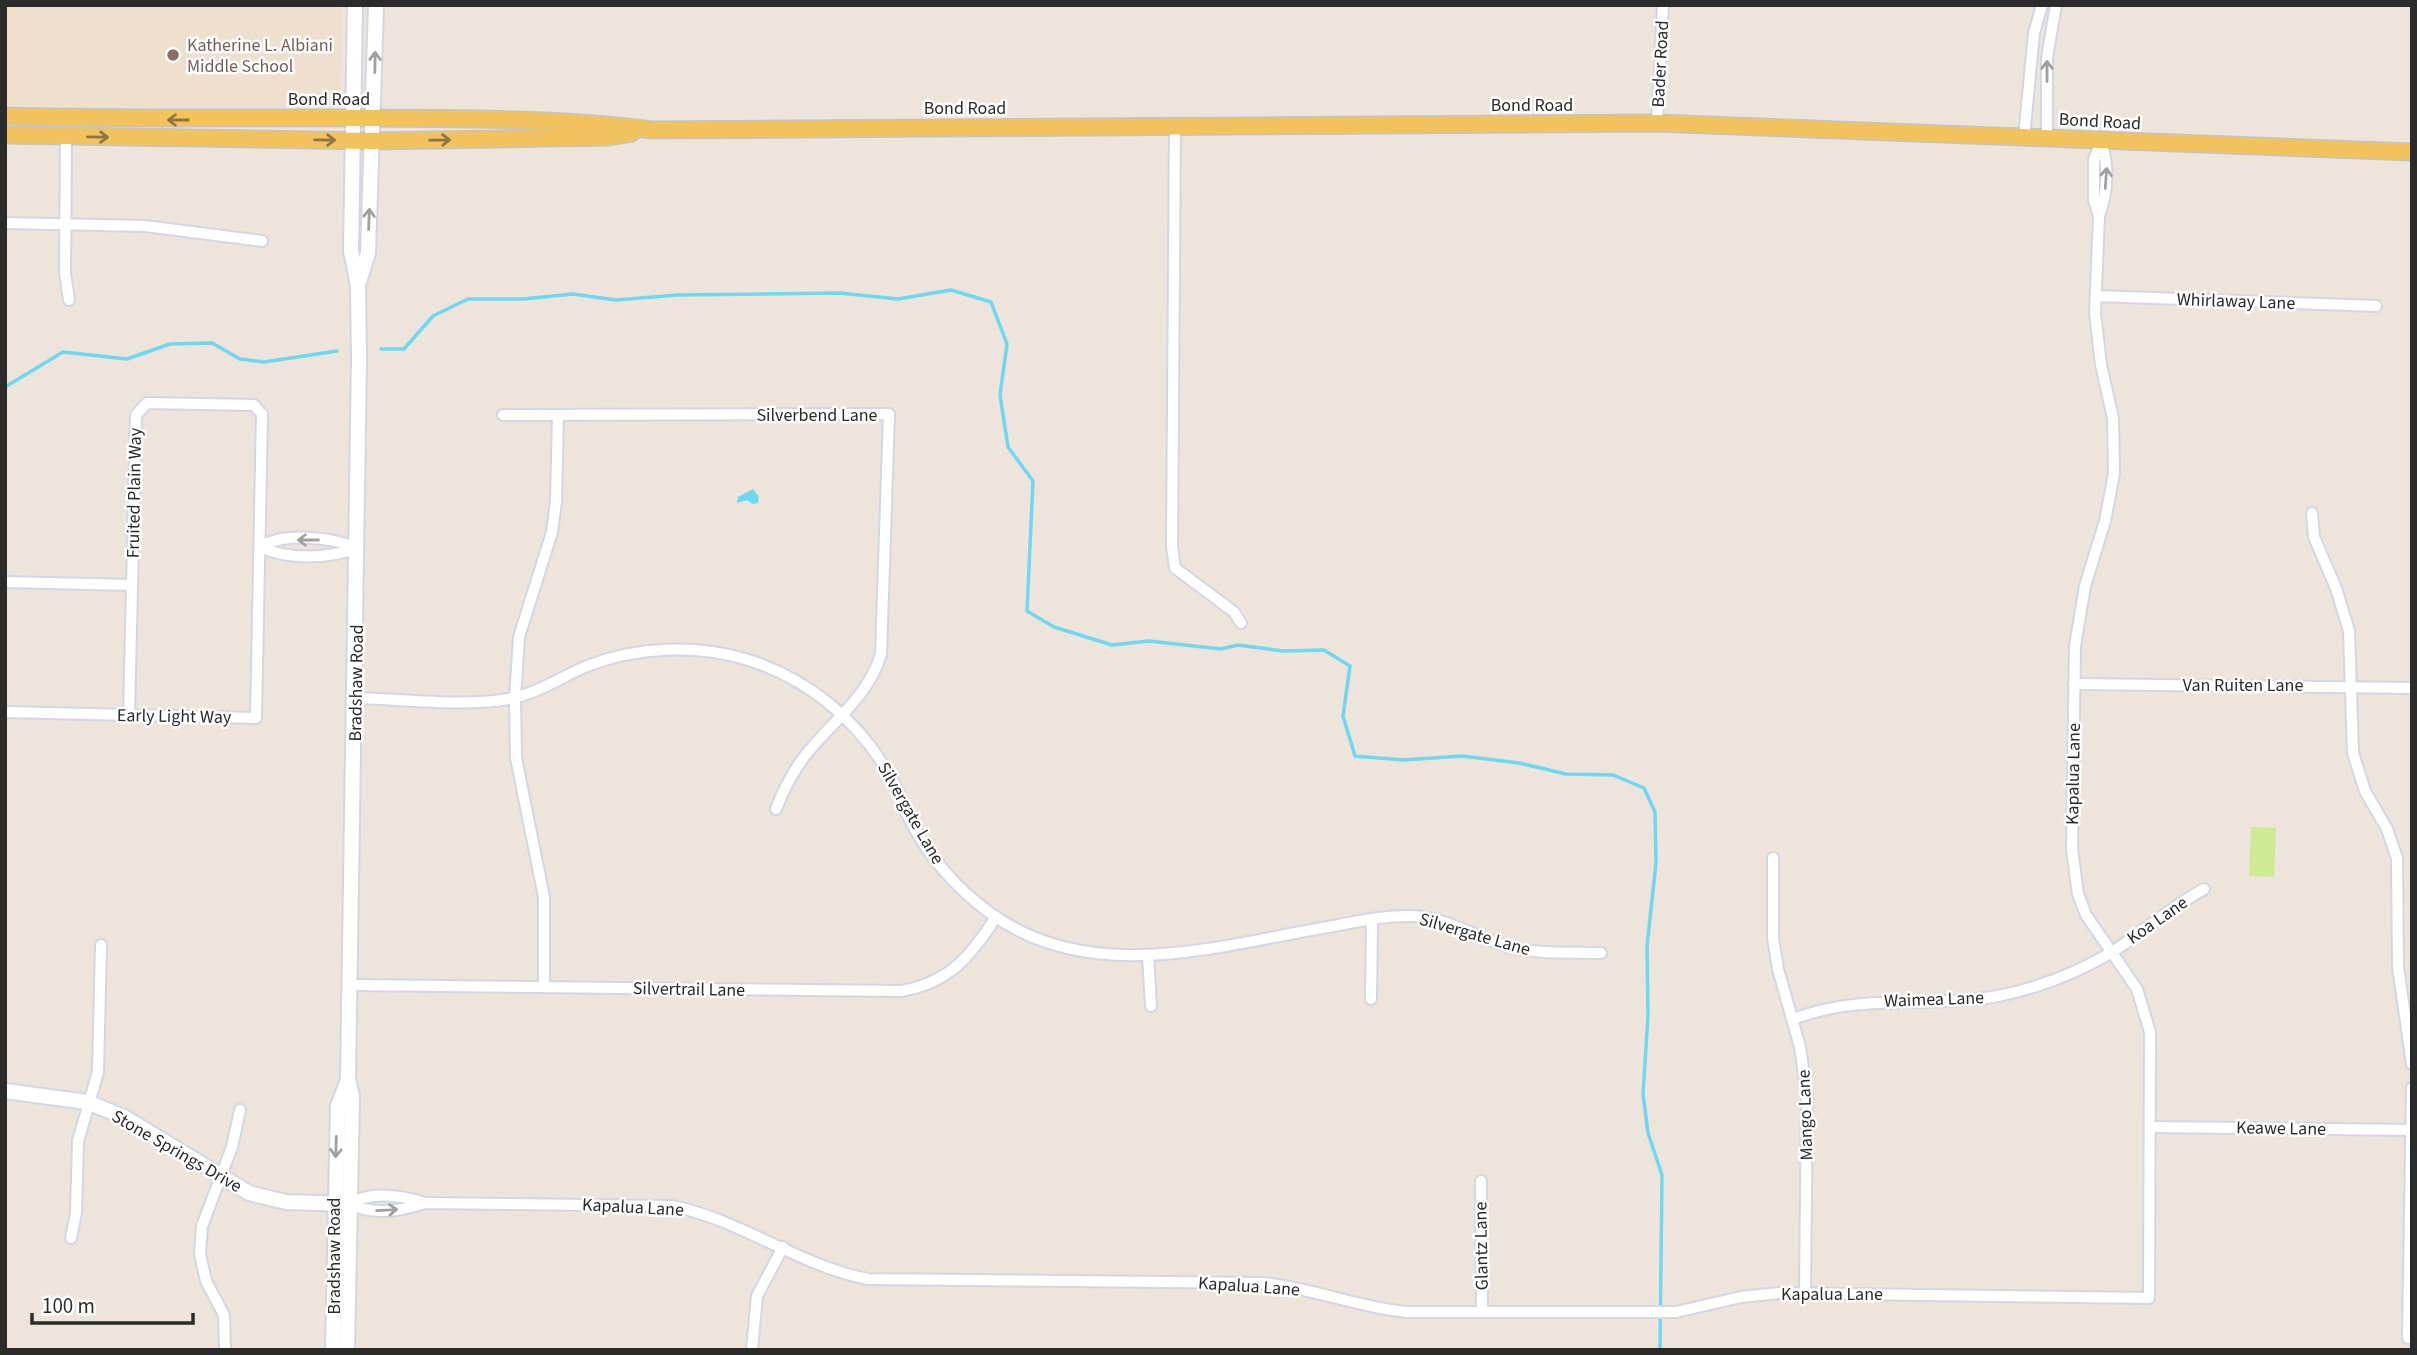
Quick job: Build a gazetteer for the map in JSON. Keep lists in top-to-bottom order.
{
  "streets": {
    "main road": ["Bond Road", "Bradshaw Road", "Stone Springs Drive"],
    "street": [
      "Bader Road",
      "Whirlaway Lane",
      "Silverbend Lane",
      "Fruited Plain Way",
      "Van Ruiten Lane",
      "Early Light Way",
      "Kapalua Lane",
      "Silvergate Lane",
      "Koa Lane",
      "Silvertrail Lane",
      "Waimea Lane",
      "Mango Lane",
      "Keawe Lane",
      "Glantz Lane"
    ]
  },
  "crossings": [
    ["Bader Road", "Bond Road"],
    ["Bond Road", "Bradshaw Road"],
    ["Bond Road", "Kapalua Lane"],
    ["Whirlaway Lane", "Kapalua Lane"],
    ["Silverbend Lane", "Silvergate Lane"],
    ["Fruited Plain Way", "Early Light Way"],
    ["Bradshaw Road", "Kapalua Lane"],
    ["Bradshaw Road", "Silvergate Lane"],
    ["Bradshaw Road", "Silvertrail Lane"],
    ["Bradshaw Road", "Stone Springs Drive"],
    ["Van Ruiten Lane", "Kapalua Lane"],
    ["Kapalua Lane", "Koa Lane"],
    ["Kapalua Lane", "Waimea Lane"],
    ["Kapalua Lane", "Mango Lane"],
    ["Kapalua Lane", "Keawe Lane"],
    ["Kapalua Lane", "Stone Springs Drive"],
    ["Kapalua Lane", "Glantz Lane"],
    ["Silvergate Lane", "Silvertrail Lane"],
    ["Koa Lane", "Waimea Lane"],
    ["Waimea Lane", "Mango Lane"]
  ],
  "places": ["Katherine L. Albiani Middle School"],
  "scale_bar": "100 m"
}
